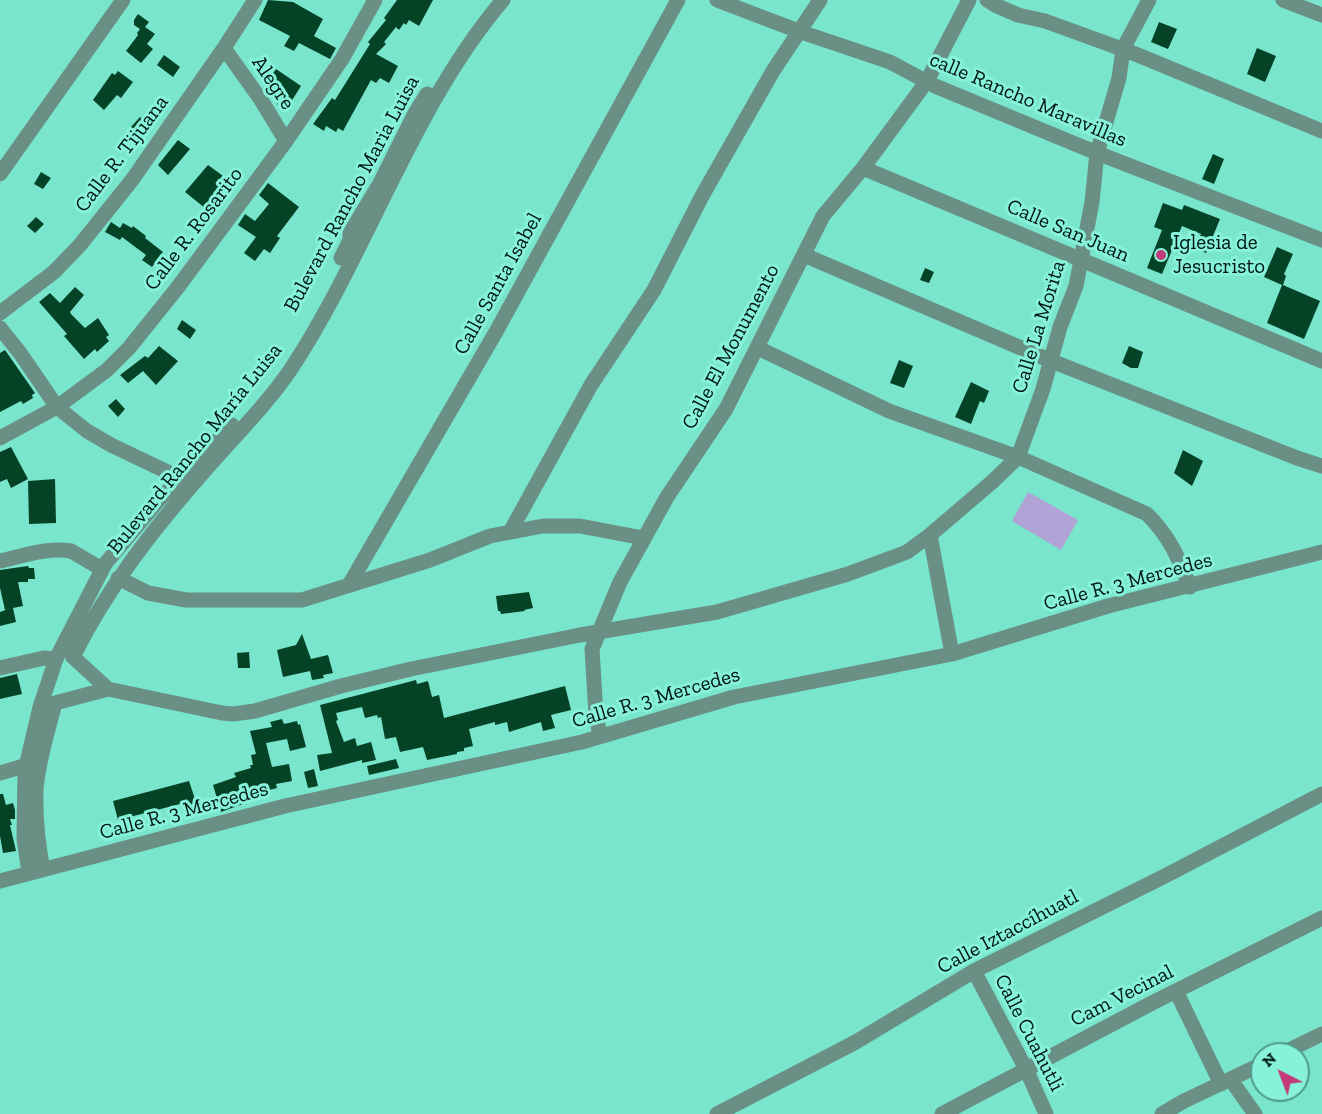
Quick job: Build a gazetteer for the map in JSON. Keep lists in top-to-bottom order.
{
  "streets": {
    "street": [
      "Alegre",
      "calle Rancho Maravillas",
      "Calle R. Tijuana",
      "Bulevard Rancho Maria Luisa",
      "Calle R. Rosarito",
      "Calle San Juan",
      "Calle Santa Isabel",
      "Calle La Morita",
      "Calle El Monumento",
      "Bulevard Rancho María Luisa",
      "Calle R. 3 Mercedes",
      "Calle Iztaccíhuatl",
      "Cam Vecinal",
      "Calle Cuahutli"
    ]
  },
  "crossings": [
    ["Alegre", "Calle R. Tijuana"],
    ["Alegre", "Calle R. Rosarito"],
    ["calle Rancho Maravillas", "Calle La Morita"],
    ["calle Rancho Maravillas", "Calle El Monumento"],
    ["Bulevard Rancho Maria Luisa", "Calle R. 3 Mercedes"],
    ["Calle San Juan", "Calle La Morita"],
    ["Calle San Juan", "Calle El Monumento"],
    ["Calle El Monumento", "Calle R. 3 Mercedes"],
    ["Calle Iztaccíhuatl", "Calle Cuahutli"],
    ["Cam Vecinal", "Calle Cuahutli"]
  ],
  "places": ["Iglesia de Jesucristo"],
  "north": "top left"
}
